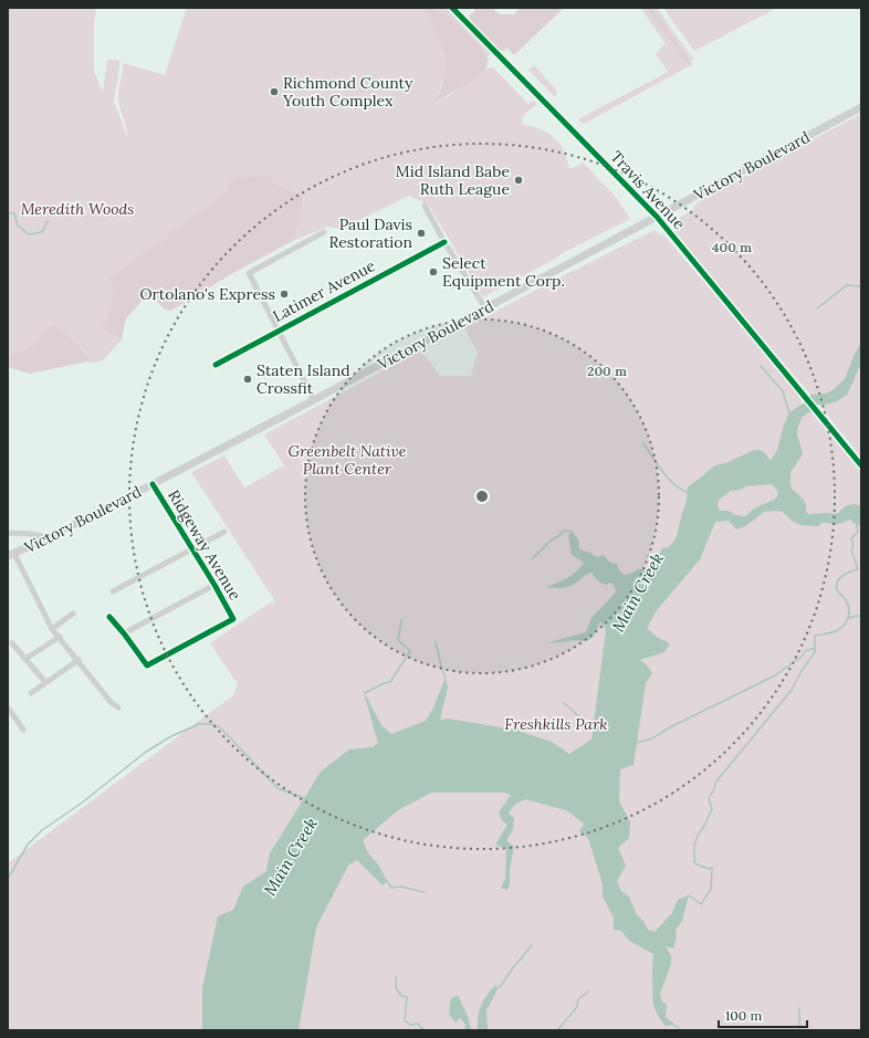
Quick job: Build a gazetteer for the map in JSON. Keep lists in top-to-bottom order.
{
  "streets": {
    "main road": ["Victory Boulevard"],
    "street": ["Travis Avenue", "Latimer Avenue", "Ridgeway Avenue"]
  },
  "crossings": [
    ["Victory Boulevard", "Travis Avenue"],
    ["Victory Boulevard", "Ridgeway Avenue"]
  ],
  "water": ["Main Creek"],
  "parks": ["Meredith Woods", "Greenbelt Native Plant Center", "Freshkills Park"],
  "places": [
    "Richmond County Youth Complex",
    "Mid Island Babe Ruth League",
    "Paul Davis Restoration",
    "Select Equipment Corp.",
    "Ortolano's Express",
    "Staten Island Crossfit"
  ],
  "scale_bar": "100 m",
  "rings": ["400 m", "200 m"]
}
